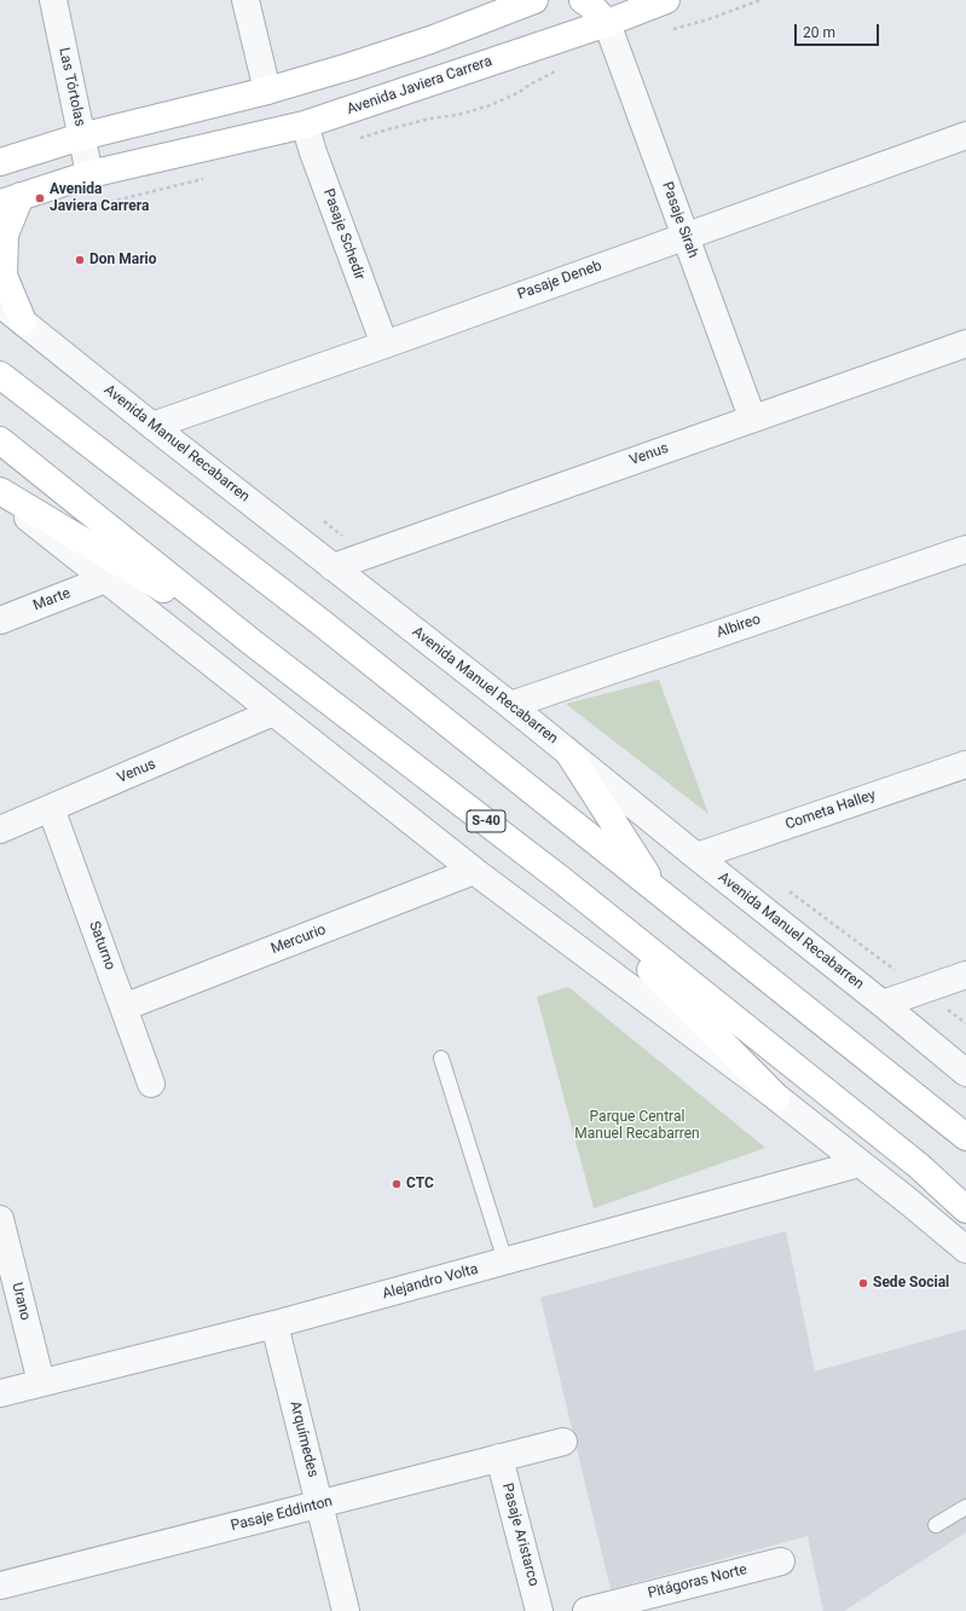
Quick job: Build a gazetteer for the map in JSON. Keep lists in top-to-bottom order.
{
  "streets": {
    "main road": ["Avenida Javiera Carrera", "S-40"],
    "street": [
      "Las Tórtolas",
      "Pasaje Sirah",
      "Pasaje Schedir",
      "Pasaje Deneb",
      "Avenida Manuel Recabarren",
      "Venus",
      "Marte",
      "Albireo",
      "Cometa Halley",
      "Mercurio",
      "Saturno",
      "Alejandro Volta",
      "Urano",
      "Arquímedes",
      "Pasaje Eddinton",
      "Pasaje Aristarco",
      "Pitágoras Norte"
    ]
  },
  "crossings": [
    ["Avenida Javiera Carrera", "Las Tórtolas"],
    ["Avenida Javiera Carrera", "Pasaje Sirah"],
    ["Avenida Javiera Carrera", "Pasaje Schedir"],
    ["Pasaje Sirah", "Pasaje Deneb"],
    ["Pasaje Sirah", "Venus"],
    ["Pasaje Schedir", "Pasaje Deneb"],
    ["Pasaje Deneb", "Avenida Manuel Recabarren"],
    ["Avenida Manuel Recabarren", "Venus"],
    ["Avenida Manuel Recabarren", "Albireo"],
    ["Avenida Manuel Recabarren", "Cometa Halley"],
    ["Venus", "Saturno"],
    ["Mercurio", "Saturno"],
    ["Alejandro Volta", "Urano"],
    ["Alejandro Volta", "Arquímedes"],
    ["Arquímedes", "Pasaje Eddinton"],
    ["Pasaje Eddinton", "Pasaje Aristarco"]
  ],
  "parks": ["Parque Central Manuel Recabarren"],
  "places": [
    "Avenida Javiera Carrera",
    "Don Mario",
    "CTC",
    "Sede Social"
  ],
  "scale_bar": "20 m"
}
